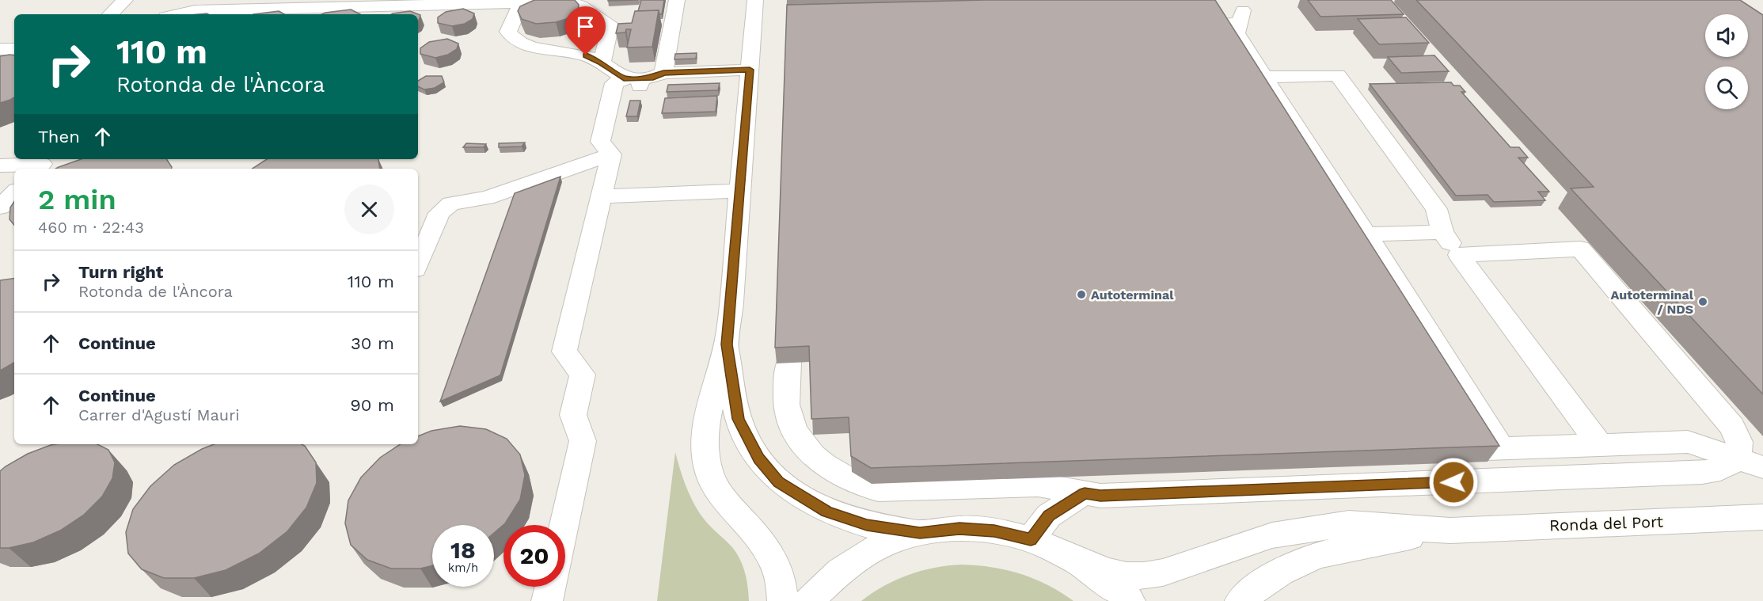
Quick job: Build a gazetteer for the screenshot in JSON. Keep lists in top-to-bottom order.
{
  "streets": {
    "street": ["Ronda del Port"]
  },
  "places": ["Autoterminal", "Autoterminal / NDS"],
  "page": {
    "turn": ["110 m", "Rotonda de l'Àncora"],
    "then": "Then",
    "heading": ["2 min", "460 m · 22:43"],
    "list": [
      {
        "name": "Turn right",
        "note": "Rotonda de l'Àncora",
        "value": "110 m"
      },
      {
        "name": "Continue",
        "value": "30 m"
      },
      {
        "name": "Continue",
        "note": "Carrer d'Agustí Mauri",
        "value": "90 m"
      }
    ],
    "speed": "18 km/h",
    "limit": "20"
  }
}
